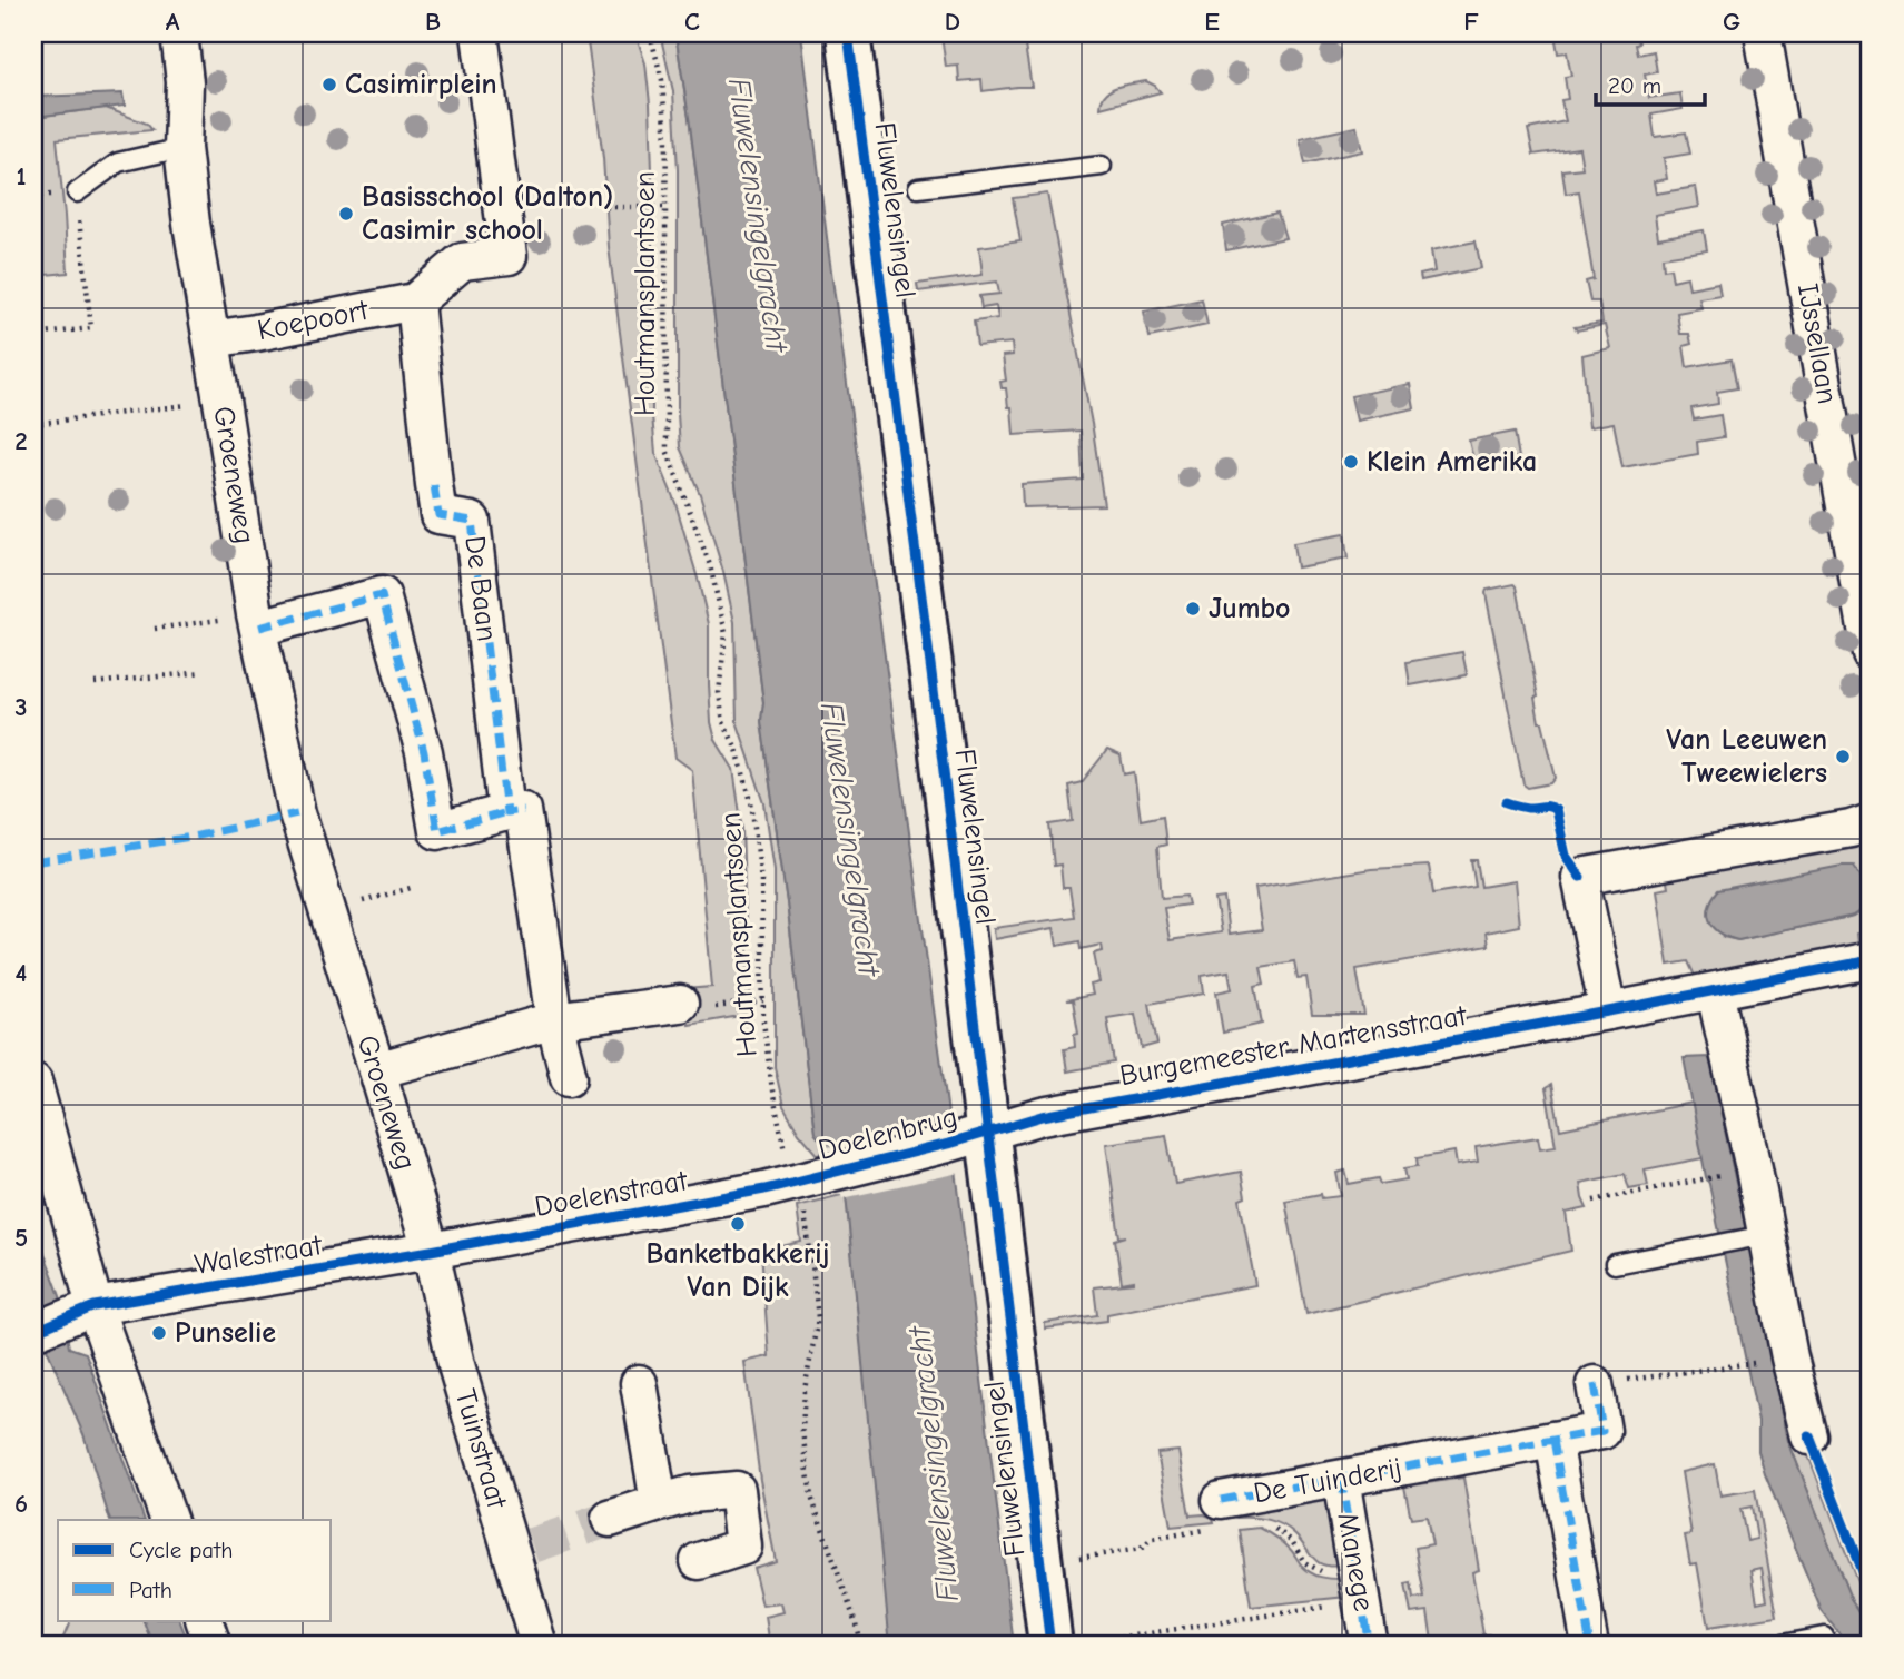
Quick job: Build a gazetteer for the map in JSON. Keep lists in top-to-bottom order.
{
  "streets": {
    "main road": ["Fluwelensingel"],
    "street": [
      "Koepoort",
      "IJssellaan",
      "Groeneweg",
      "De Baan",
      "Burgemeester Martensstraat",
      "Doelenbrug",
      "Doelenstraat",
      "Walestraat",
      "Tuinstraat",
      "De Tuinderij",
      "Manege"
    ],
    "path": ["Houtmansplantsoen"]
  },
  "crossings": [
    ["Fluwelensingel", "Burgemeester Martensstraat"],
    ["Fluwelensingel", "Doelenbrug"],
    ["Fluwelensingel", "De Tuinderij"],
    ["Houtmansplantsoen", "Doelenbrug"],
    ["Houtmansplantsoen", "Doelenstraat"],
    ["Koepoort", "Groeneweg"],
    ["Koepoort", "De Baan"],
    ["Groeneweg", "Doelenstraat"],
    ["Groeneweg", "Walestraat"],
    ["Groeneweg", "Tuinstraat"],
    ["Burgemeester Martensstraat", "Doelenbrug"],
    ["Doelenbrug", "Doelenstraat"],
    ["Doelenstraat", "Walestraat"],
    ["Doelenstraat", "Tuinstraat"],
    ["Walestraat", "Tuinstraat"],
    ["De Tuinderij", "Manege"]
  ],
  "water": ["Fluwelensingelgracht"],
  "places": [
    "Casimirplein",
    "Basisschool (Dalton) Casimir school",
    "Klein Amerika",
    "Jumbo",
    "Van Leeuwen Tweewielers",
    "Banketbakkerij Van Dijk",
    "Punselie"
  ],
  "legend": ["Cycle path", "Path"],
  "scale_bar": "20 m",
  "grid": {
    "columns": [
      "A",
      "B",
      "C",
      "D",
      "E",
      "F",
      "G"
    ],
    "rows": [
      "1",
      "2",
      "3",
      "4",
      "5",
      "6"
    ]
  }
}
